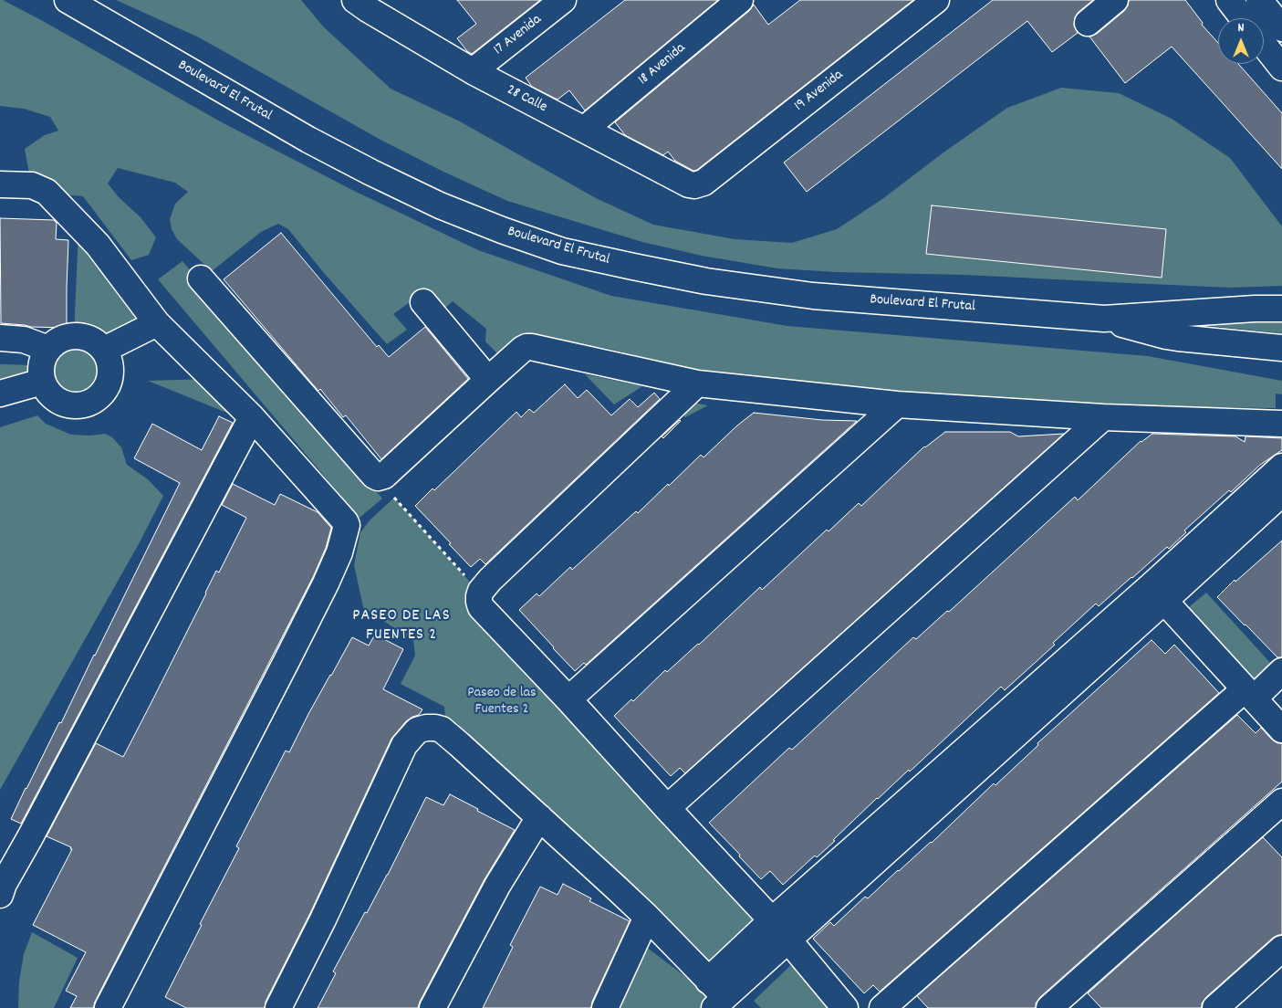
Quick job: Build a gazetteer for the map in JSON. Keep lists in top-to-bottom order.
{
  "streets": {
    "street": [
      "17 Avenida",
      "18 Avenida",
      "Boulevard El Frutal",
      "19 Avenida",
      "28 Calle"
    ]
  },
  "crossings": [
    ["17 Avenida", "28 Calle"],
    ["18 Avenida", "28 Calle"],
    ["19 Avenida", "28 Calle"]
  ],
  "districts": ["PASEO DE LAS FUENTES 2"],
  "parks": ["Paseo de las Fuentes 2"],
  "north": "top"
}
